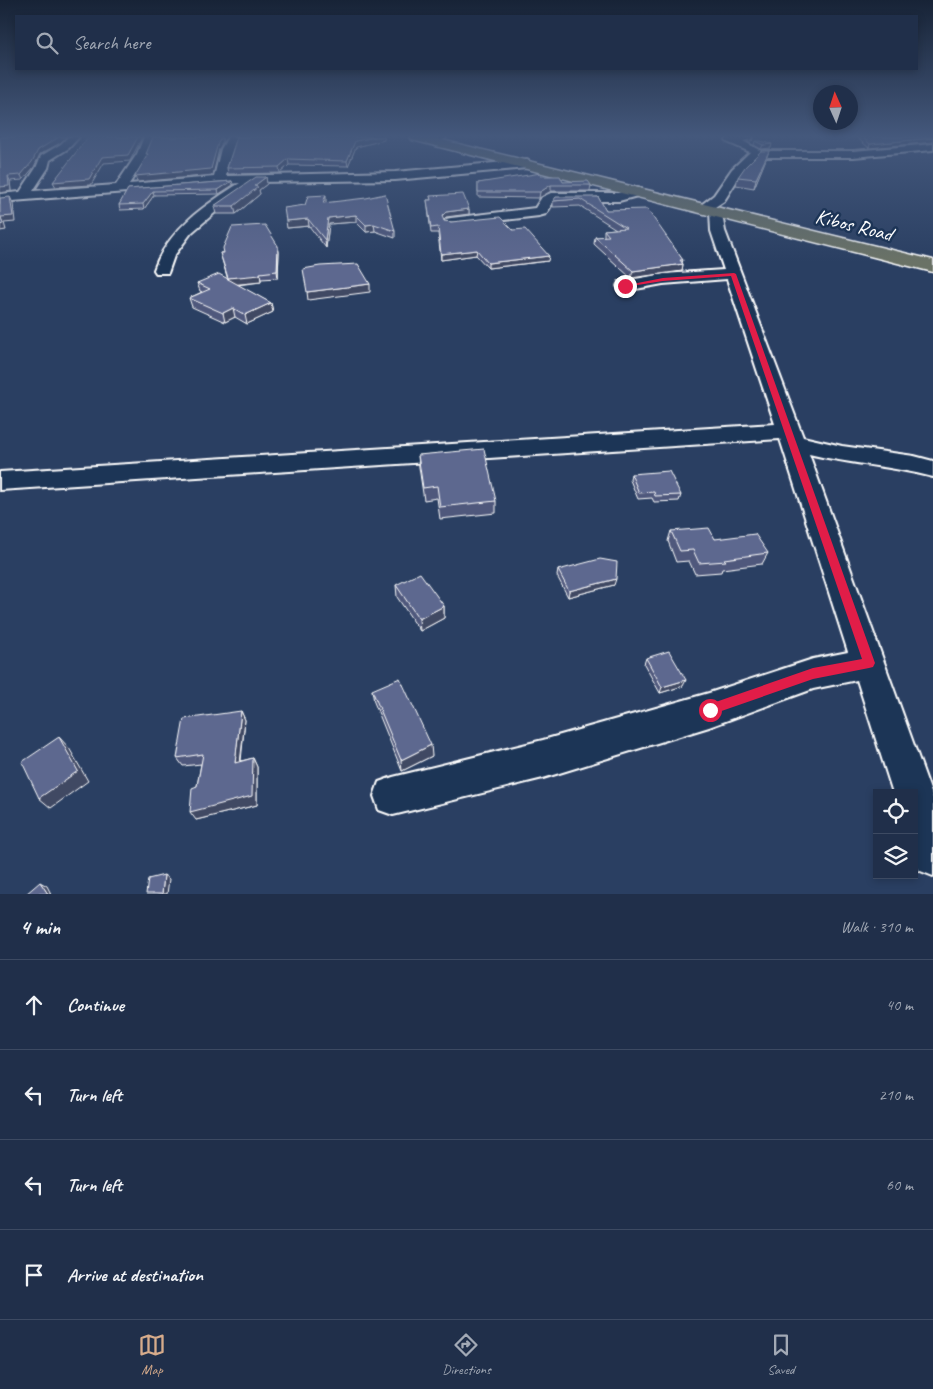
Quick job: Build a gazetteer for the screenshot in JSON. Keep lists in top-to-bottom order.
{
  "streets": {
    "main road": ["Kibos Road"]
  },
  "north": "top",
  "page": {
    "search": "Search here",
    "heading": ["4 min", "Walk · 310 m"],
    "list": [
      ["Continue", "40 m"],
      ["Turn left", "210 m"],
      ["Turn left", "60 m"],
      "Arrive at destination"
    ],
    "nav": ["Map", "Directions", "Saved"]
  }
}
